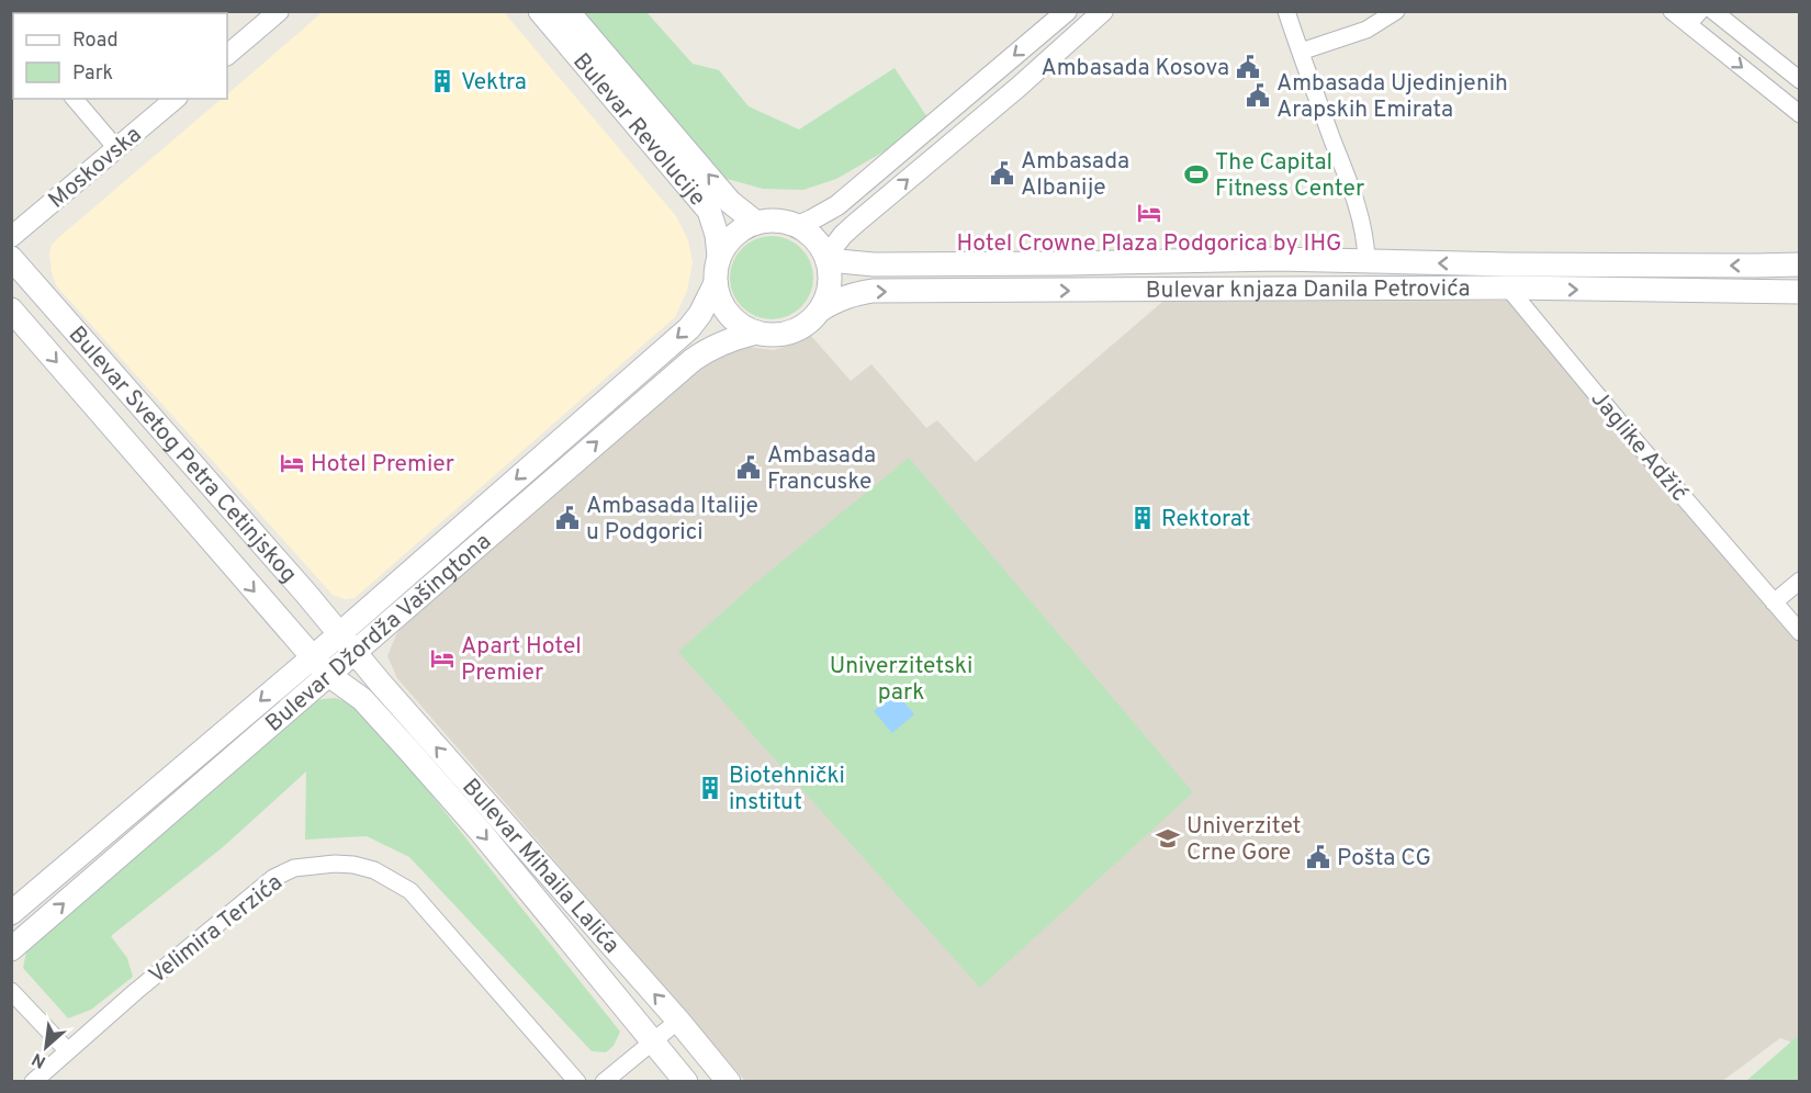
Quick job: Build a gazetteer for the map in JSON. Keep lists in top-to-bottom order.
{
  "streets": {
    "main road": [
      "Bulevar Revolucije",
      "Bulevar knjaza Danila Petrovića",
      "Bulevar Svetog Petra Cetinjskog",
      "Bulevar Džordža Vašingtona",
      "Bulevar Mihaila Lalića"
    ],
    "street": ["Moskovska", "Jaglike Adžić", "Velimira Terzića"]
  },
  "crossings": [
    ["Bulevar Revolucije", "Bulevar knjaza Danila Petrovića"],
    ["Bulevar Revolucije", "Bulevar Džordža Vašingtona"],
    ["Bulevar knjaza Danila Petrovića", "Jaglike Adžić"],
    ["Bulevar knjaza Danila Petrovića", "Bulevar Džordža Vašingtona"],
    ["Bulevar Svetog Petra Cetinjskog", "Bulevar Džordža Vašingtona"],
    ["Bulevar Svetog Petra Cetinjskog", "Bulevar Mihaila Lalića"],
    ["Bulevar Džordža Vašingtona", "Bulevar Mihaila Lalića"]
  ],
  "parks": ["Univerzitetski park"],
  "places": {
    "public building": [
      "Ambasada Kosova",
      "Ambasada Ujedinjenih Arapskih Emirata",
      "Ambasada Albanije",
      "Ambasada Francuske",
      "Ambasada Italije u Podgorici",
      "Pošta CG"
    ],
    "building": ["Vektra", "Rektorat", "Biotehnički institut"],
    "sports": ["The Capital Fitness Center"],
    "hotel": ["Hotel Crowne Plaza Podgorica by IHG", "Hotel Premier", "Apart Hotel Premier"],
    "school or university": ["Univerzitet Crne Gore"]
  },
  "legend": ["Road", "Park"],
  "north": "bottom left"
}
